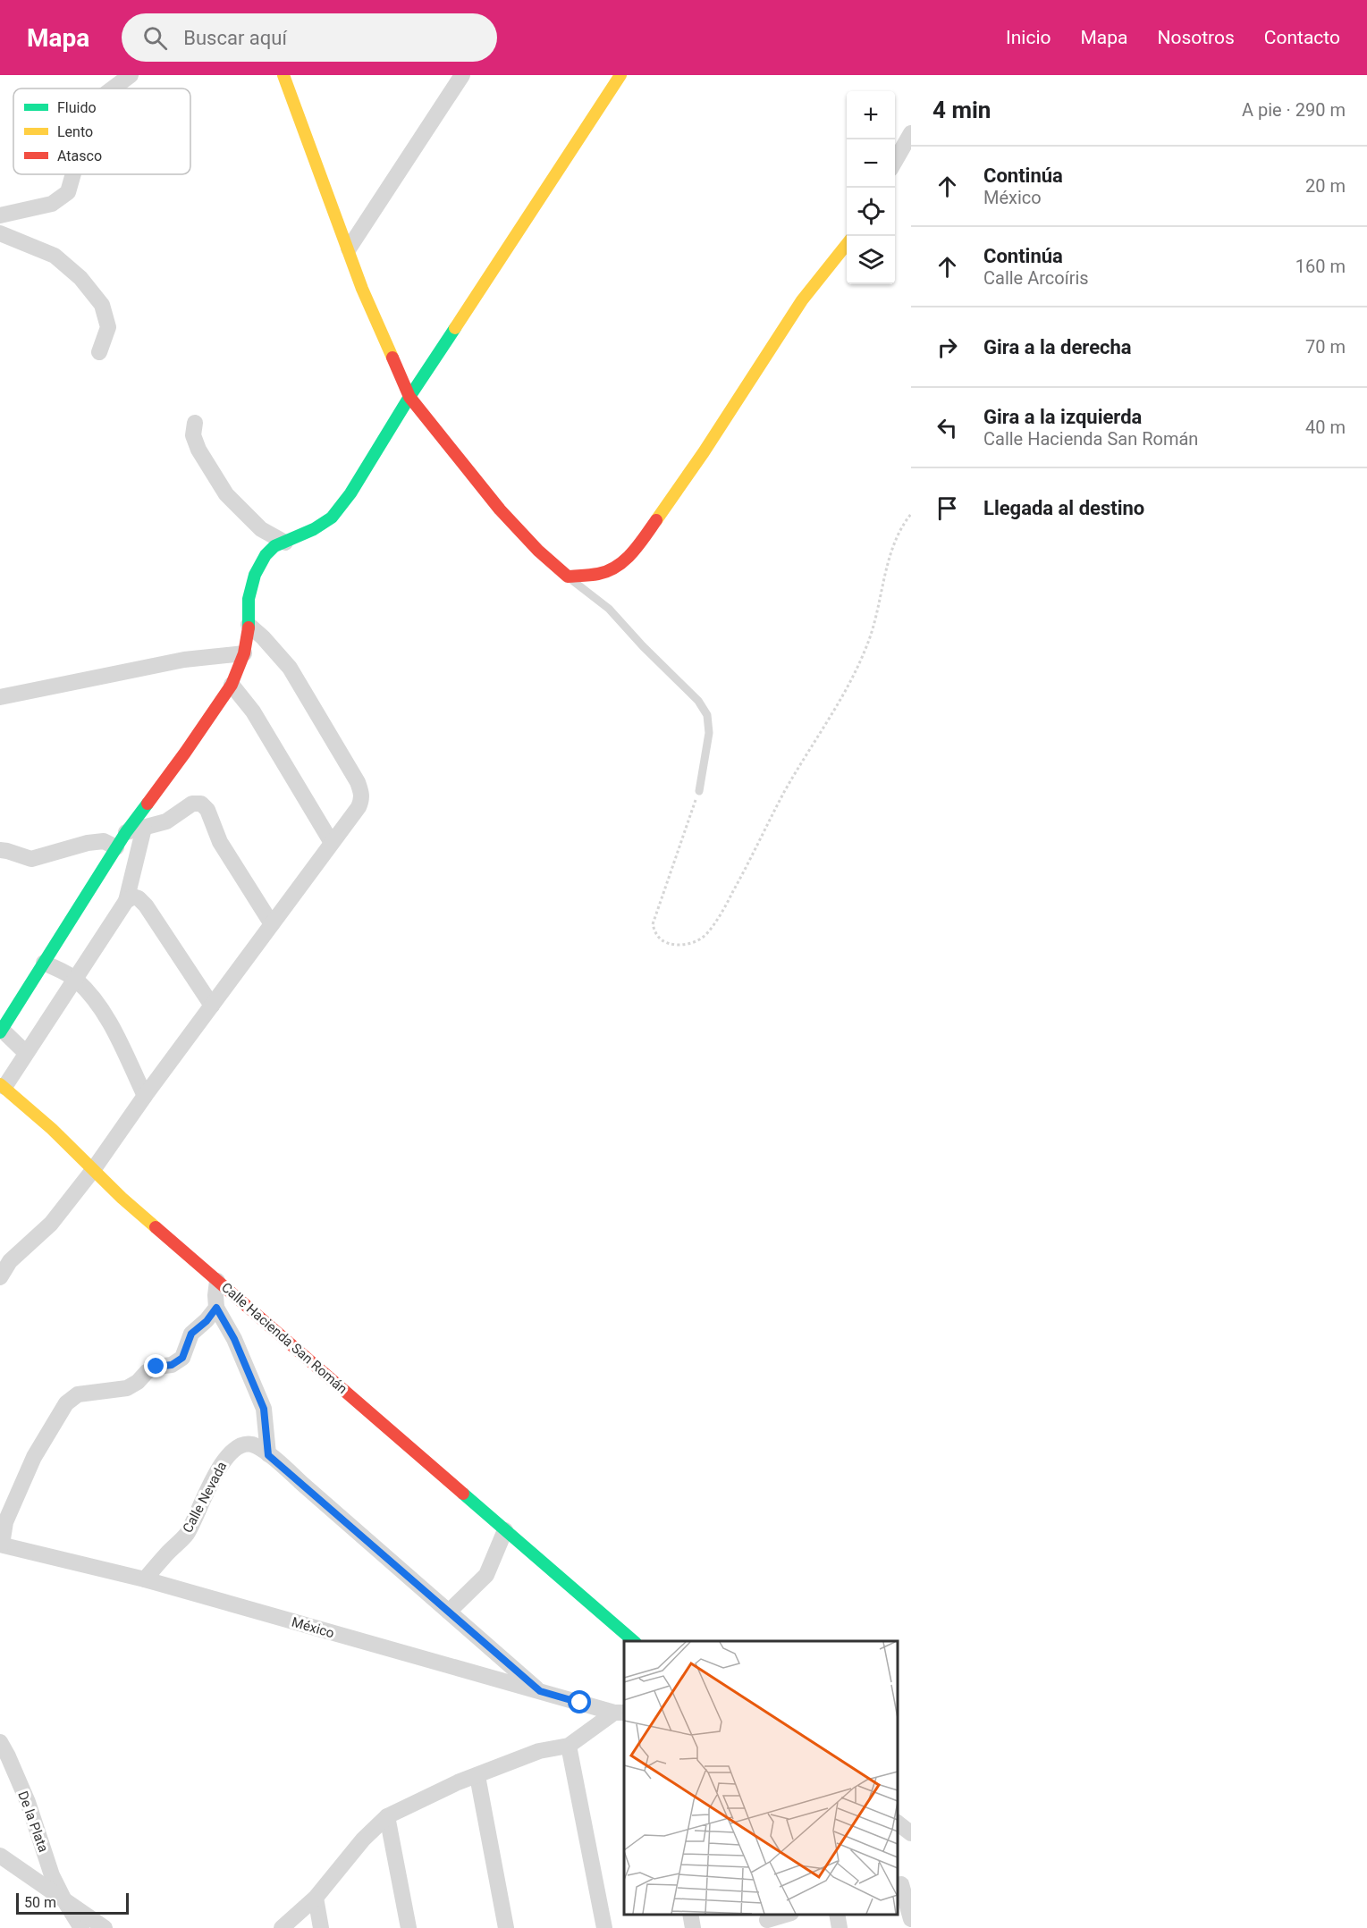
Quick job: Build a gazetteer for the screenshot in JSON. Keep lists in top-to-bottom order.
{
  "streets": {
    "street": [
      "Calle Hacienda San Román",
      "Calle Nevada",
      "México",
      "De la Plata"
    ]
  },
  "crossings": [
    ["Calle Hacienda San Román", "México"],
    ["Calle Nevada", "México"]
  ],
  "legend": ["Fluido", "Lento", "Atasco"],
  "scale_bar": "50 m",
  "page": {
    "header": "Mapa",
    "search": "Buscar aquí",
    "nav": [
      "Inicio",
      "Mapa",
      "Nosotros",
      "Contacto"
    ],
    "heading": ["4 min", "A pie · 290 m"],
    "map_buttons": ["+", "−"],
    "list": [
      ["Continúa", "México", "20 m"],
      ["Continúa", "Calle Arcoíris", "160 m"],
      ["Gira a la derecha", "70 m"],
      ["Gira a la izquierda", "Calle Hacienda San Román", "40 m"],
      "Llegada al destino"
    ],
    "scale": "50 m"
  }
}
